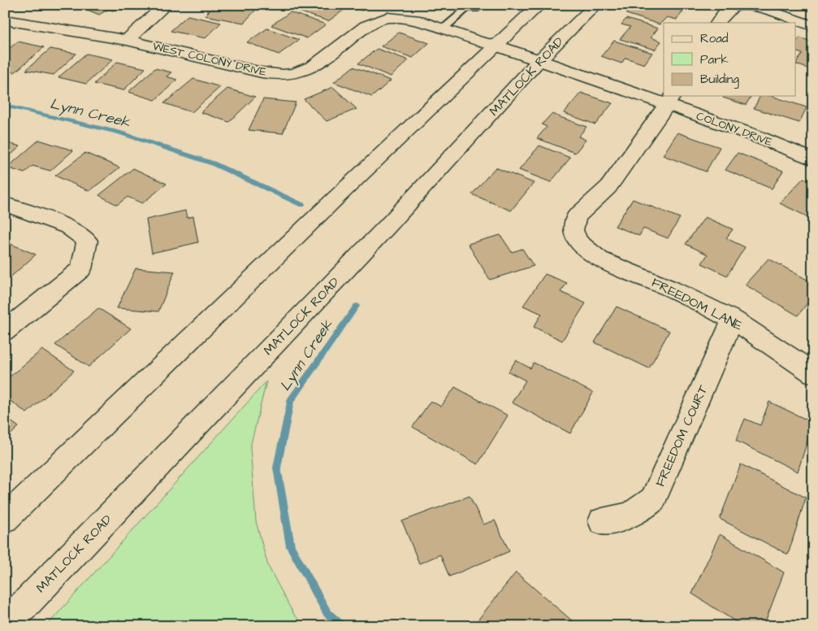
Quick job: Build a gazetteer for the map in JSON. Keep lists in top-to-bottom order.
{
  "streets": {
    "street": [
      "WEST COLONY DRIVE",
      "MATLOCK ROAD",
      "COLONY DRIVE",
      "FREEDOM LANE",
      "FREEDOM COURT"
    ]
  },
  "crossings": [
    ["WEST COLONY DRIVE", "MATLOCK ROAD"],
    ["WEST COLONY DRIVE", "COLONY DRIVE"],
    ["MATLOCK ROAD", "COLONY DRIVE"],
    ["COLONY DRIVE", "FREEDOM LANE"],
    ["FREEDOM LANE", "FREEDOM COURT"]
  ],
  "water": ["Lynn Creek"],
  "legend": ["Road", "Park", "Building"]
}
